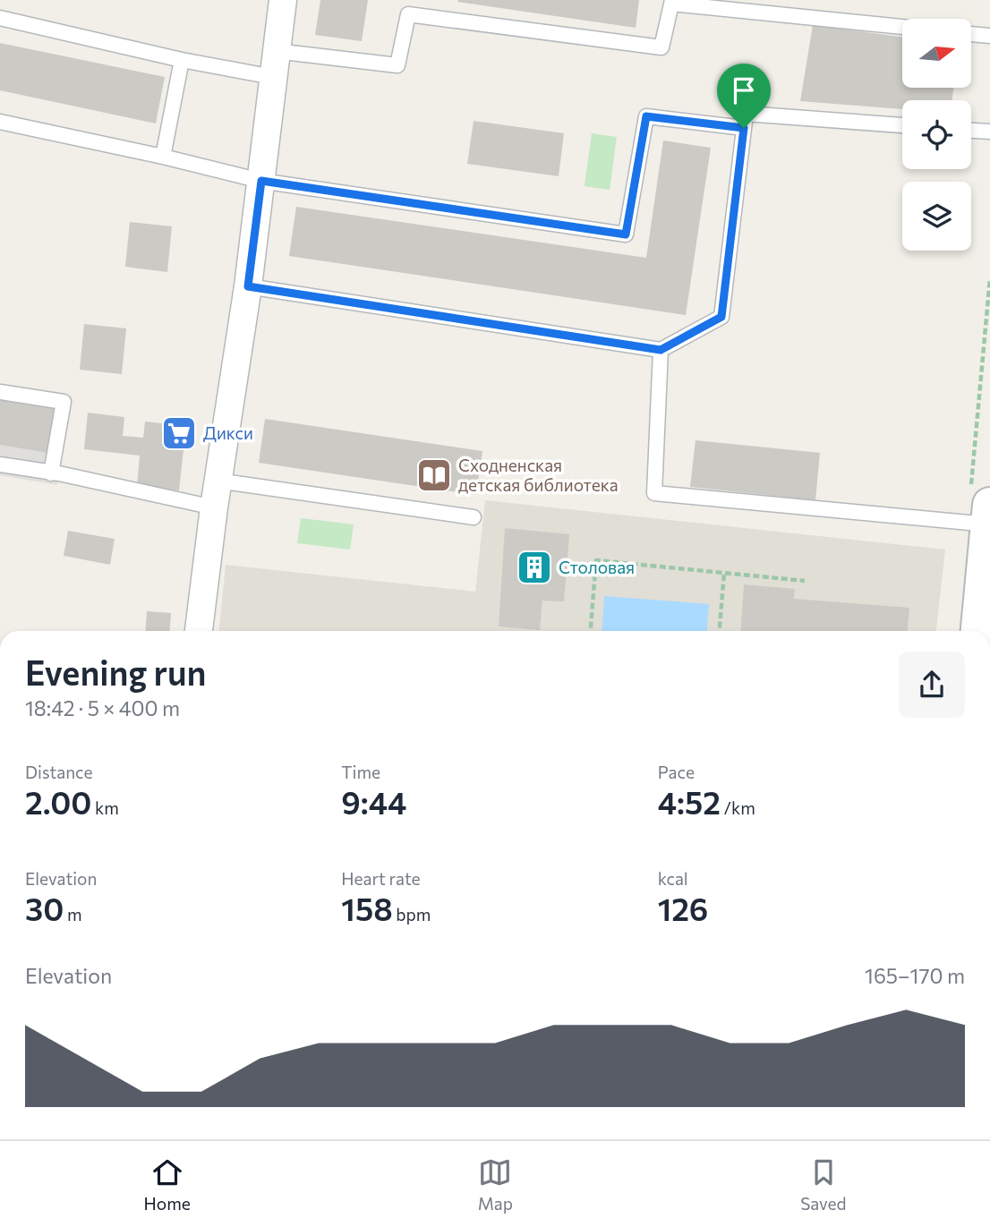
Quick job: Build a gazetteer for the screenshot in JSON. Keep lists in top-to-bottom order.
{
  "places": {
    "supermarket": ["Дикси"],
    "library": ["Сходненская детская библиотека"],
    "building": ["Столовая"]
  },
  "north": "right",
  "page": {
    "heading": ["Evening run", "18:42 · 5 × 400 m"],
    "stats": [
      ["Distance", "2.00 km"],
      ["Time", "9:44"],
      ["Pace", "4:52 /km"],
      ["Elevation", "30 m"],
      ["Heart rate", "158 bpm"],
      ["kcal", "126"]
    ],
    "chart": ["Elevation", "165–170 m"],
    "tabs": ["Home", "Map", "Saved"]
  }
}
